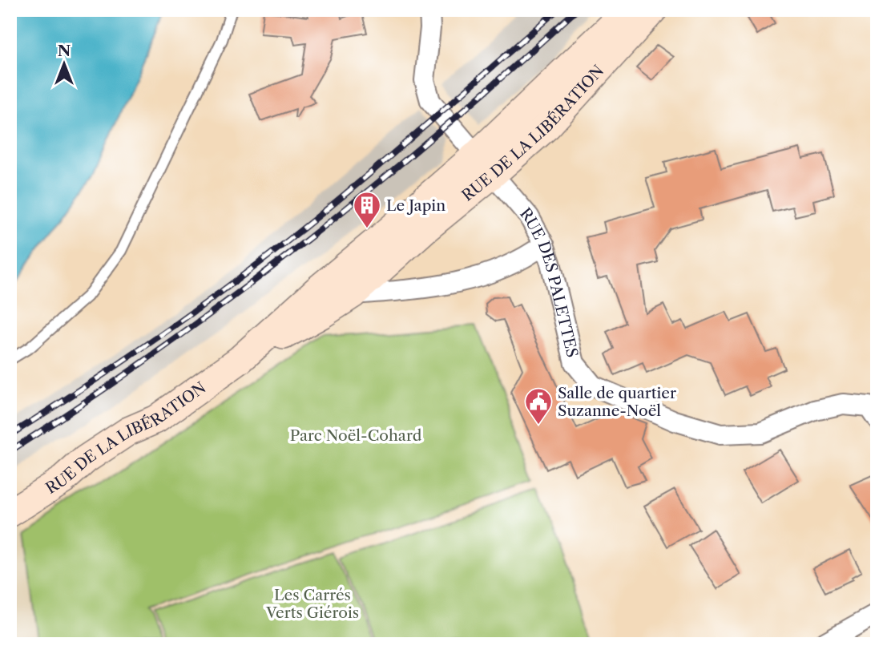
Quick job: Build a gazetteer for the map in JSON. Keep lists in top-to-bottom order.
{
  "streets": {
    "main road": ["RUE DE LA LIBÉRATION"],
    "street": ["RUE DES PALETTES"]
  },
  "crossings": [
    ["RUE DE LA LIBÉRATION", "RUE DES PALETTES"]
  ],
  "parks": ["Parc Noël-Cohard", "Les Carrés Verts Giérois"],
  "places": {
    "building": ["Le Japin"],
    "public building": ["Salle de quartier Suzanne-Noël"]
  },
  "north": "top"
}
